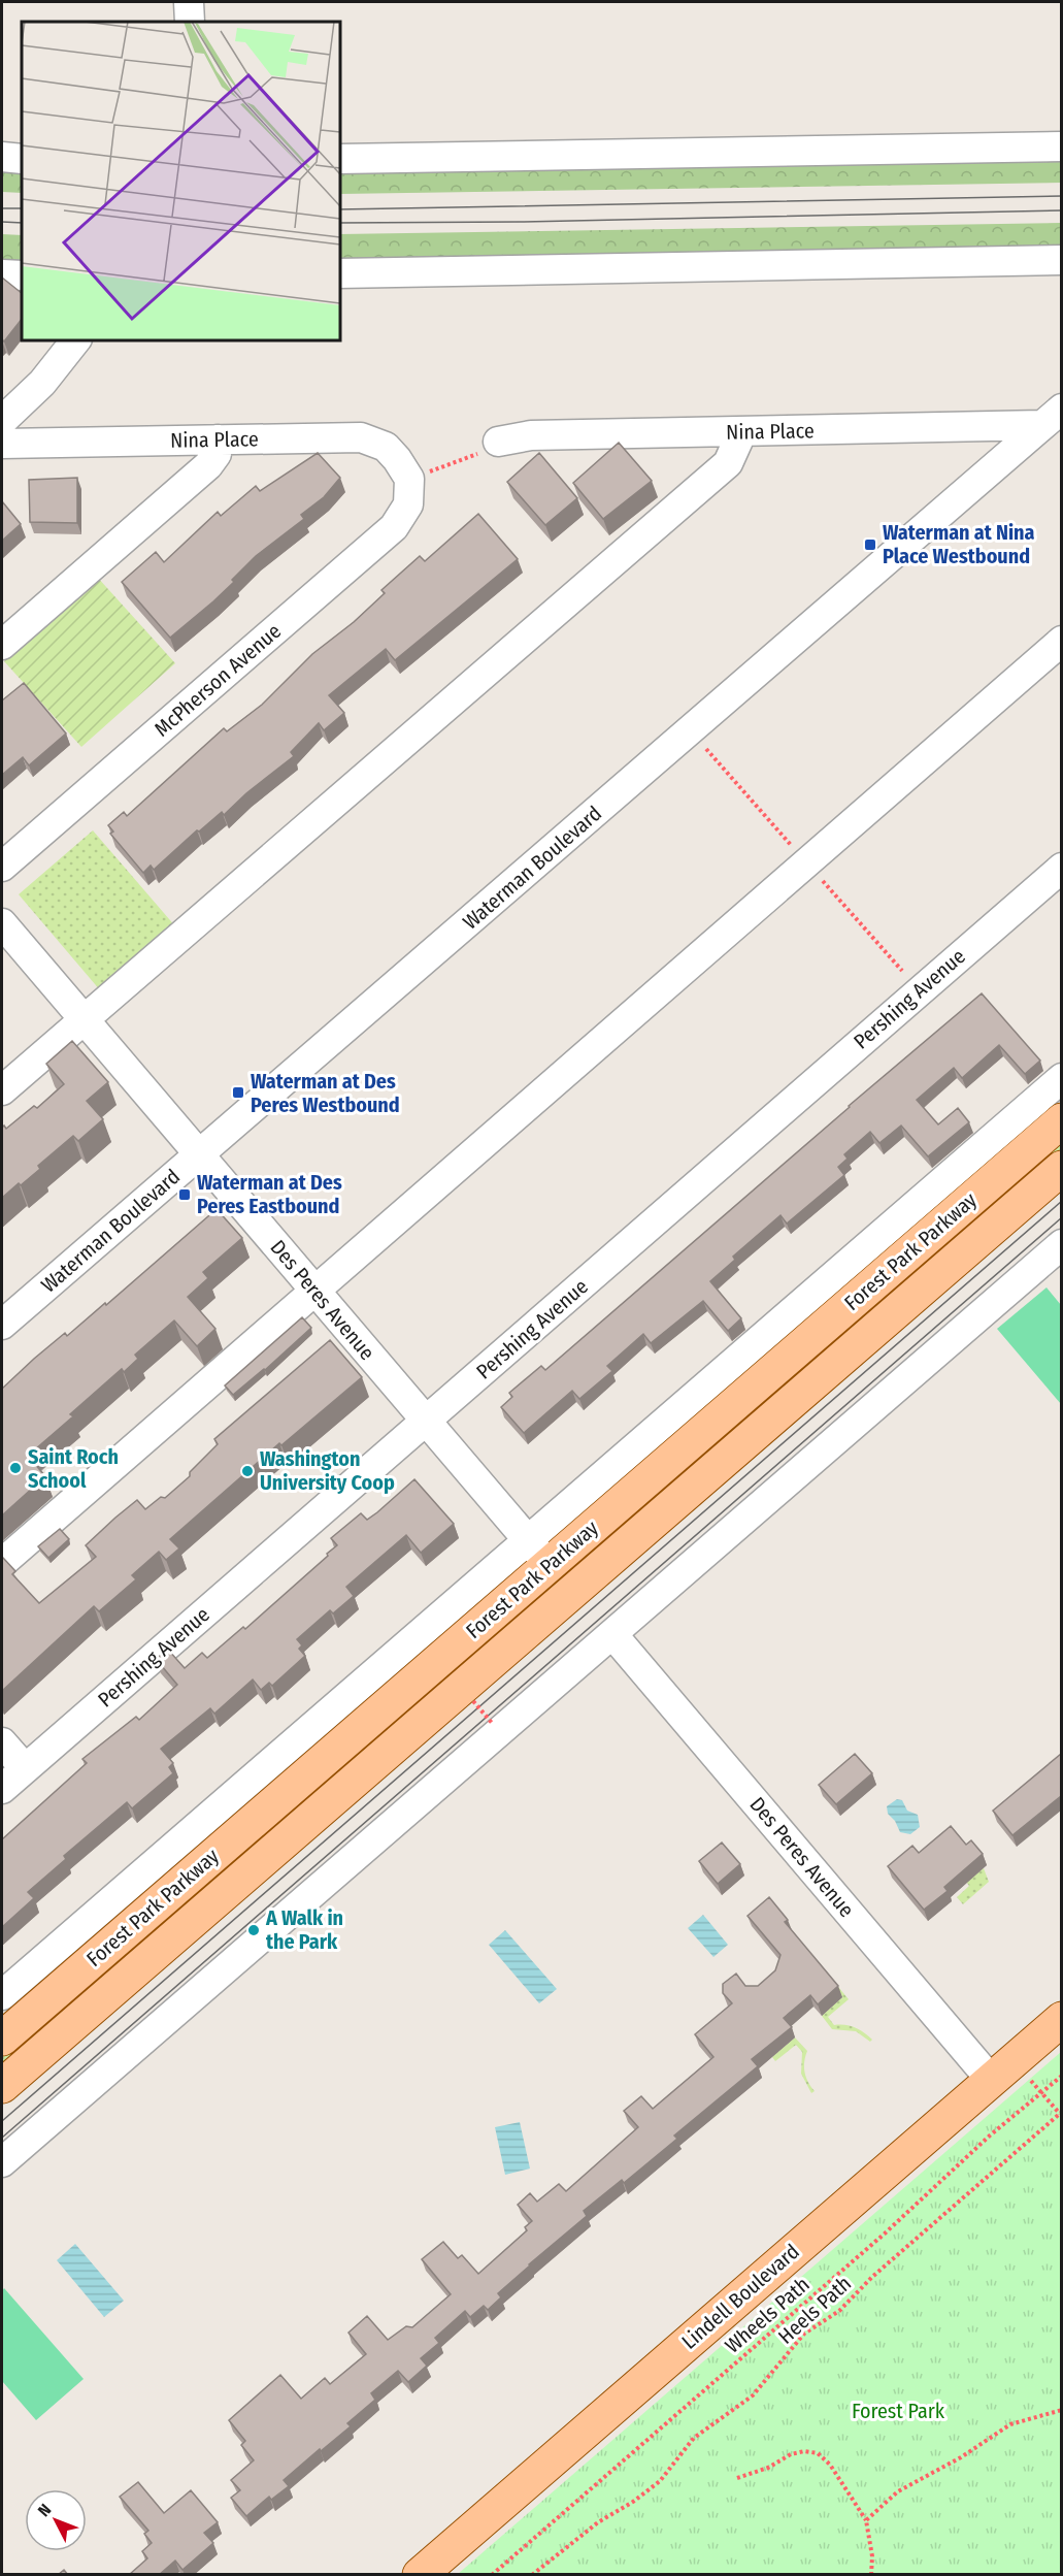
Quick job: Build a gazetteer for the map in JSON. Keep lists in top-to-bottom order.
{
  "streets": {
    "main road": ["Forest Park Parkway", "Lindell Boulevard"],
    "street": [
      "Nina Place",
      "McPherson Avenue",
      "Waterman Boulevard",
      "Pershing Avenue",
      "Des Peres Avenue"
    ],
    "path": ["Heels Path", "Wheels Path"]
  },
  "crossings": [
    ["Nina Place", "McPherson Avenue"],
    ["Nina Place", "Waterman Boulevard"],
    ["Waterman Boulevard", "Des Peres Avenue"],
    ["Pershing Avenue", "Des Peres Avenue"],
    ["Forest Park Parkway", "Des Peres Avenue"],
    ["Des Peres Avenue", "Lindell Boulevard"]
  ],
  "parks": ["Forest Park"],
  "places": {
    "transit": ["Waterman at Nina Place Westbound", "Waterman at Des Peres Westbound", "Waterman at Des Peres Eastbound"],
    "other": ["Saint Roch School", "Washington University Coop", "A Walk in the Park"]
  },
  "north": "top left"
}
